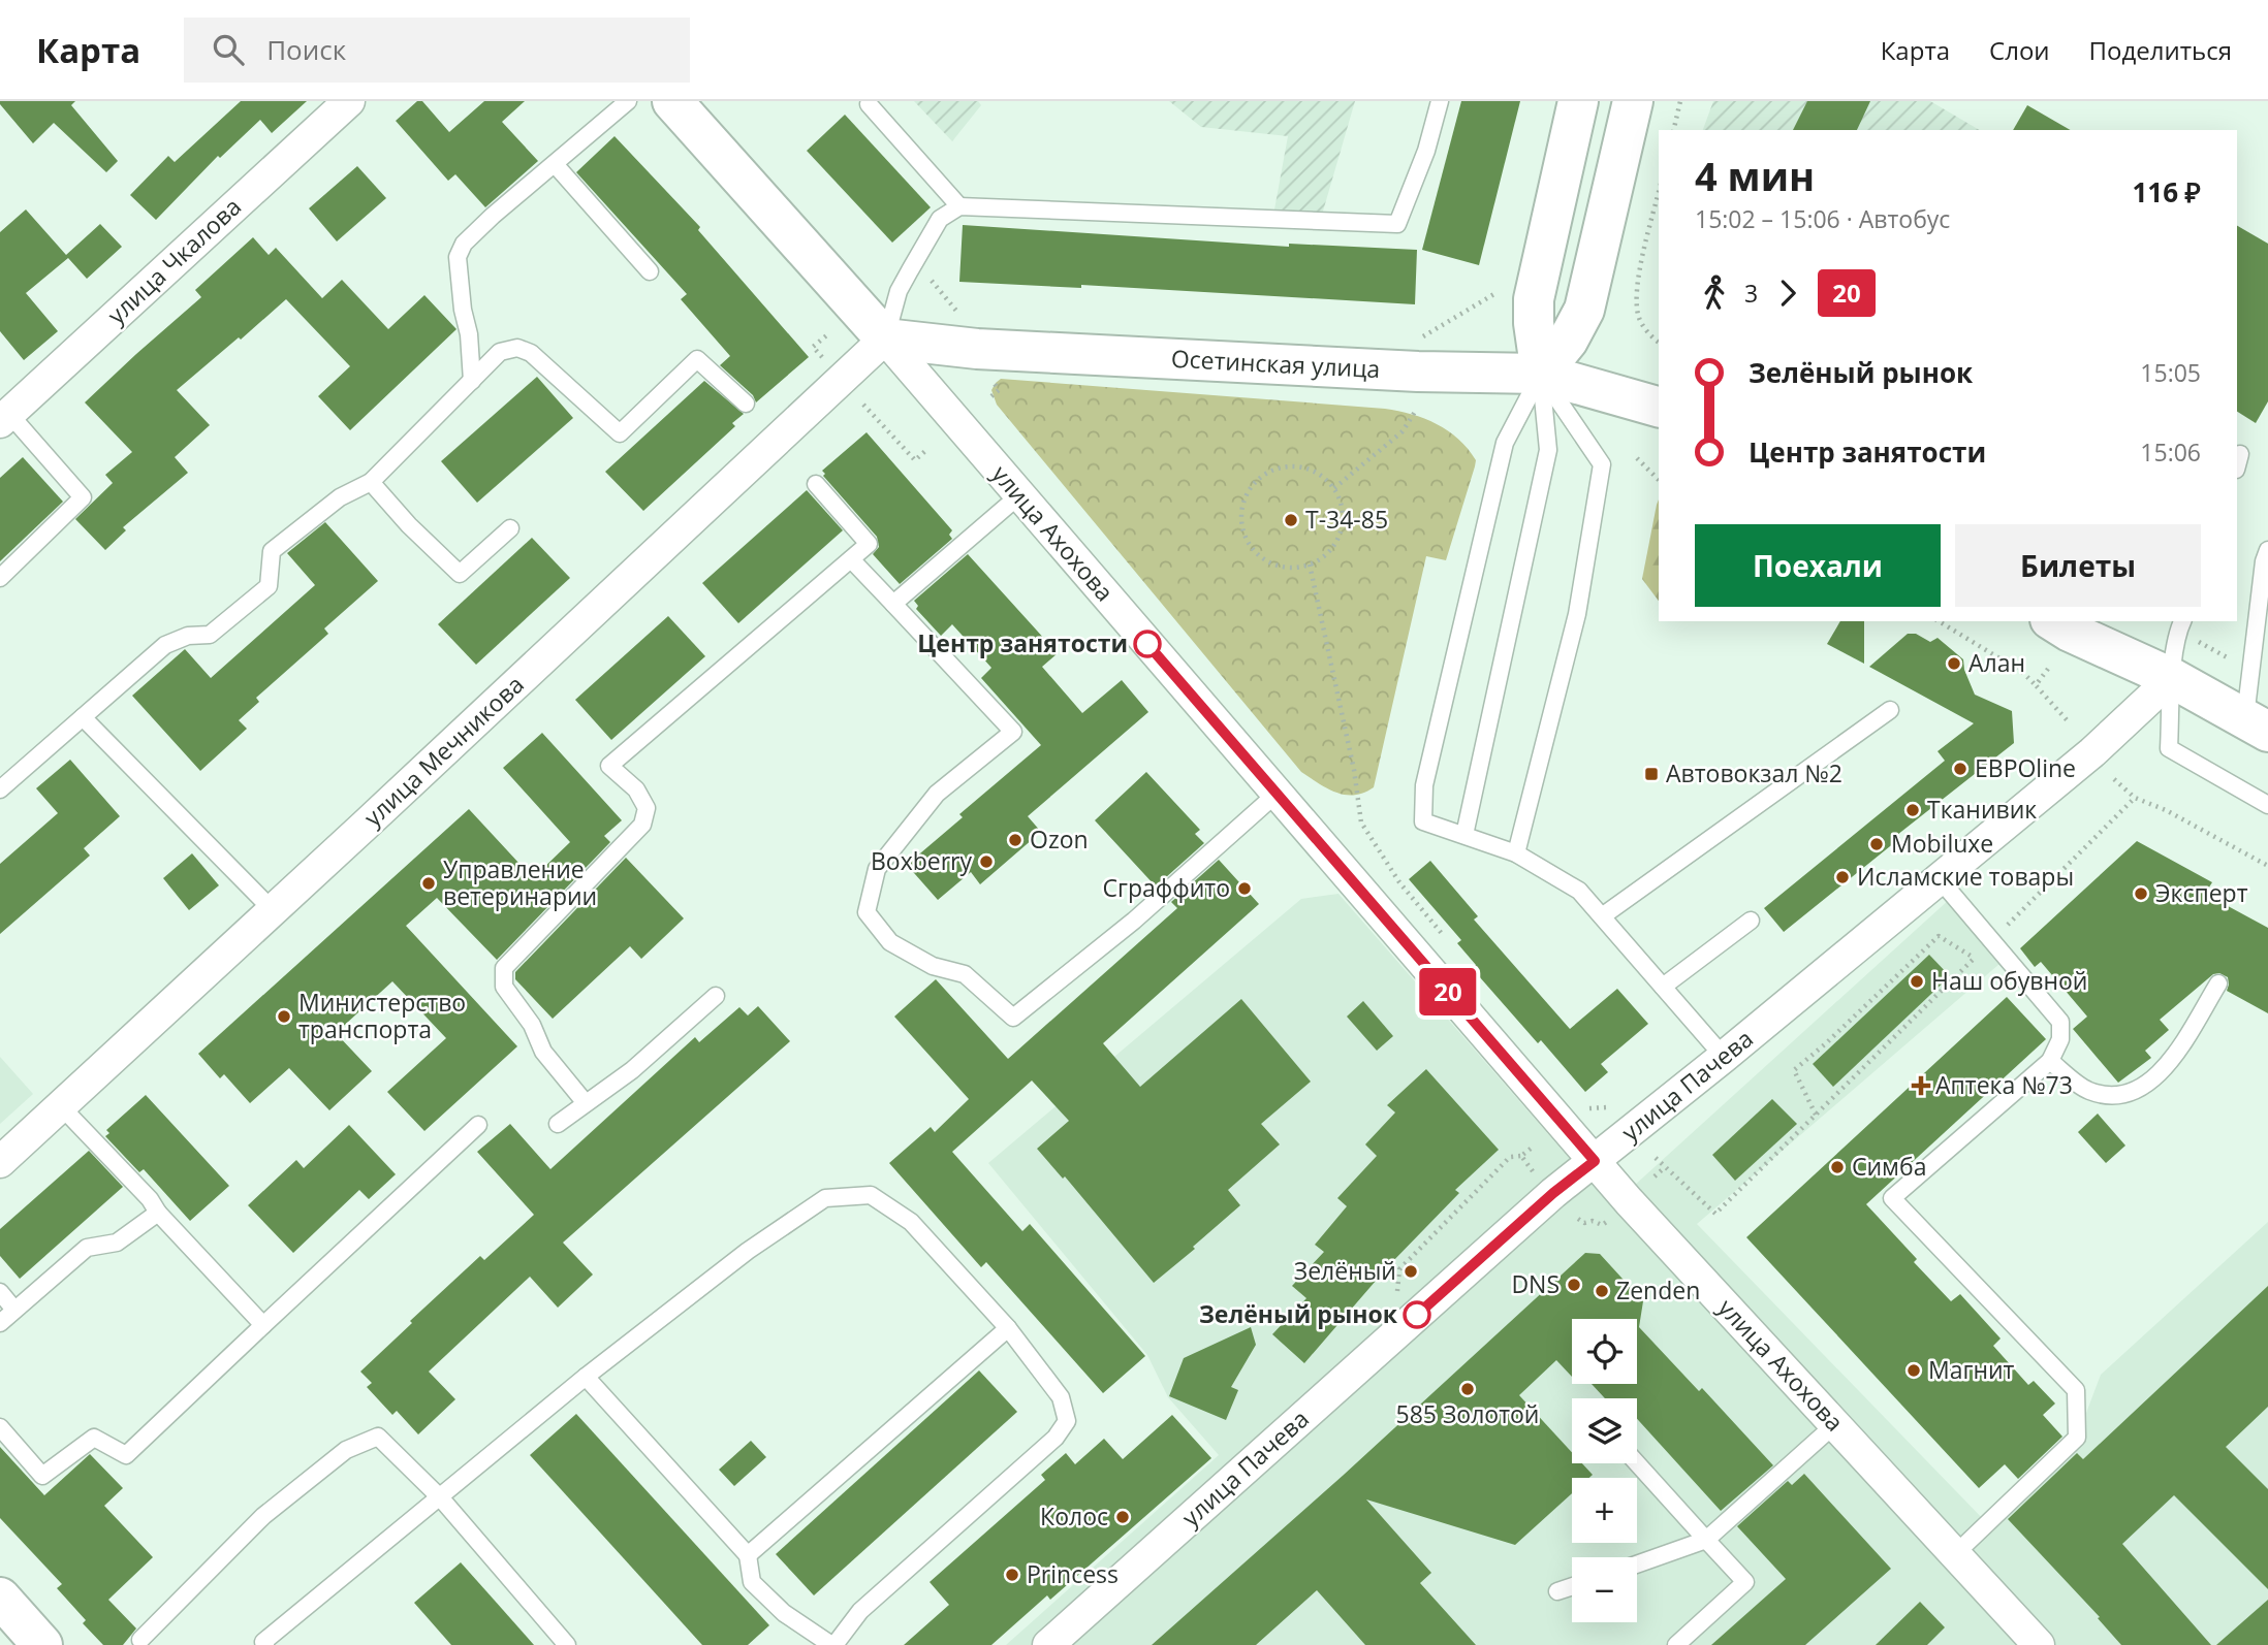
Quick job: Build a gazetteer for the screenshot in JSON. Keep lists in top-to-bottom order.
{
  "streets": {
    "main road": ["Осетинская улица", "улица Ахохова"],
    "street": ["улица Чкалова", "улица Мечникова", "улица Пачева"]
  },
  "crossings": [
    ["Осетинская улица", "улица Ахохова"],
    ["Осетинская улица", "улица Мечникова"],
    ["улица Ахохова", "улица Мечникова"],
    ["улица Ахохова", "улица Пачева"]
  ],
  "places": {
    "other": [
      "Т-34-85",
      "Центр занятости",
      "Алан",
      "ЕВРОline",
      "Тканивик",
      "Ozon",
      "Mobiluxe",
      "Boxberry",
      "Исламские товары",
      "Управление ветеринарии",
      "Сграффито",
      "Эксперт",
      "Наш обувной",
      "Министерство транспорта",
      "Симба",
      "Зелёный",
      "DNS",
      "Zenden",
      "Зелёный рынок",
      "Магнит",
      "585 Золотой",
      "Колос",
      "Princess"
    ],
    "transit": ["Автовокзал №2"],
    "health": ["Аптека №73"]
  },
  "lines": ["bus line 20"],
  "page": {
    "header": "Карта",
    "search": "Поиск",
    "nav": ["Карта", "Слои", "Поделиться"],
    "on_map": "20",
    "heading": ["4 мин", "15:02 – 15:06 · Автобус", "116 ₽"],
    "legs": ["3", "20"],
    "list": [
      {
        "name": "Зелёный рынок",
        "value": "15:05"
      },
      {
        "name": "Центр занятости",
        "value": "15:06"
      }
    ],
    "buttons": ["Поехали", "Билеты"],
    "map_buttons": ["+", "−"]
  }
}
